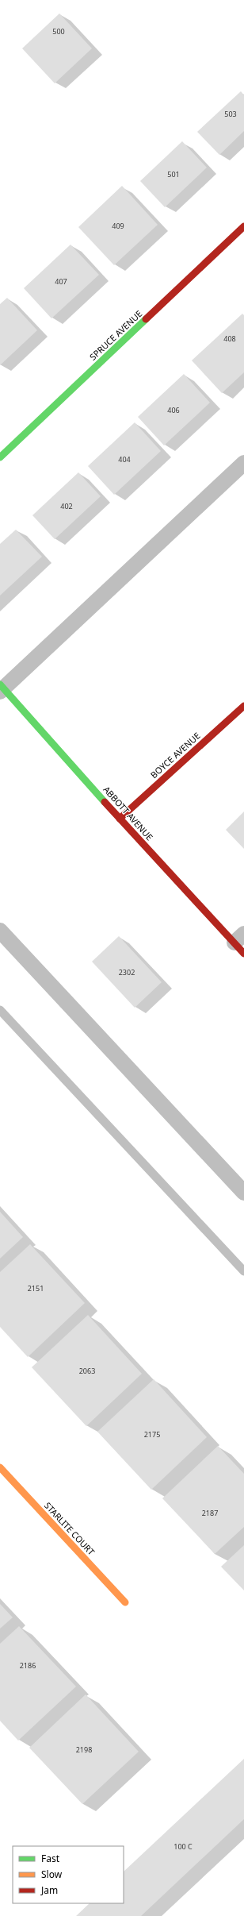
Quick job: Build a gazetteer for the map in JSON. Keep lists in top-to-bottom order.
{
  "streets": {
    "street": [
      "SPRUCE AVENUE",
      "BOYCE AVENUE",
      "ABBOTT AVENUE",
      "STARLITE COURT"
    ]
  },
  "crossings": [
    ["BOYCE AVENUE", "ABBOTT AVENUE"]
  ],
  "house_numbers": [
    "500",
    "503",
    "501",
    "409",
    "407",
    "408",
    "406",
    "404",
    "402",
    "2302",
    "2151",
    "2063",
    "2175",
    "2187",
    "2186",
    "2198",
    "100 C"
  ],
  "legend": ["Fast", "Slow", "Jam"]
}
